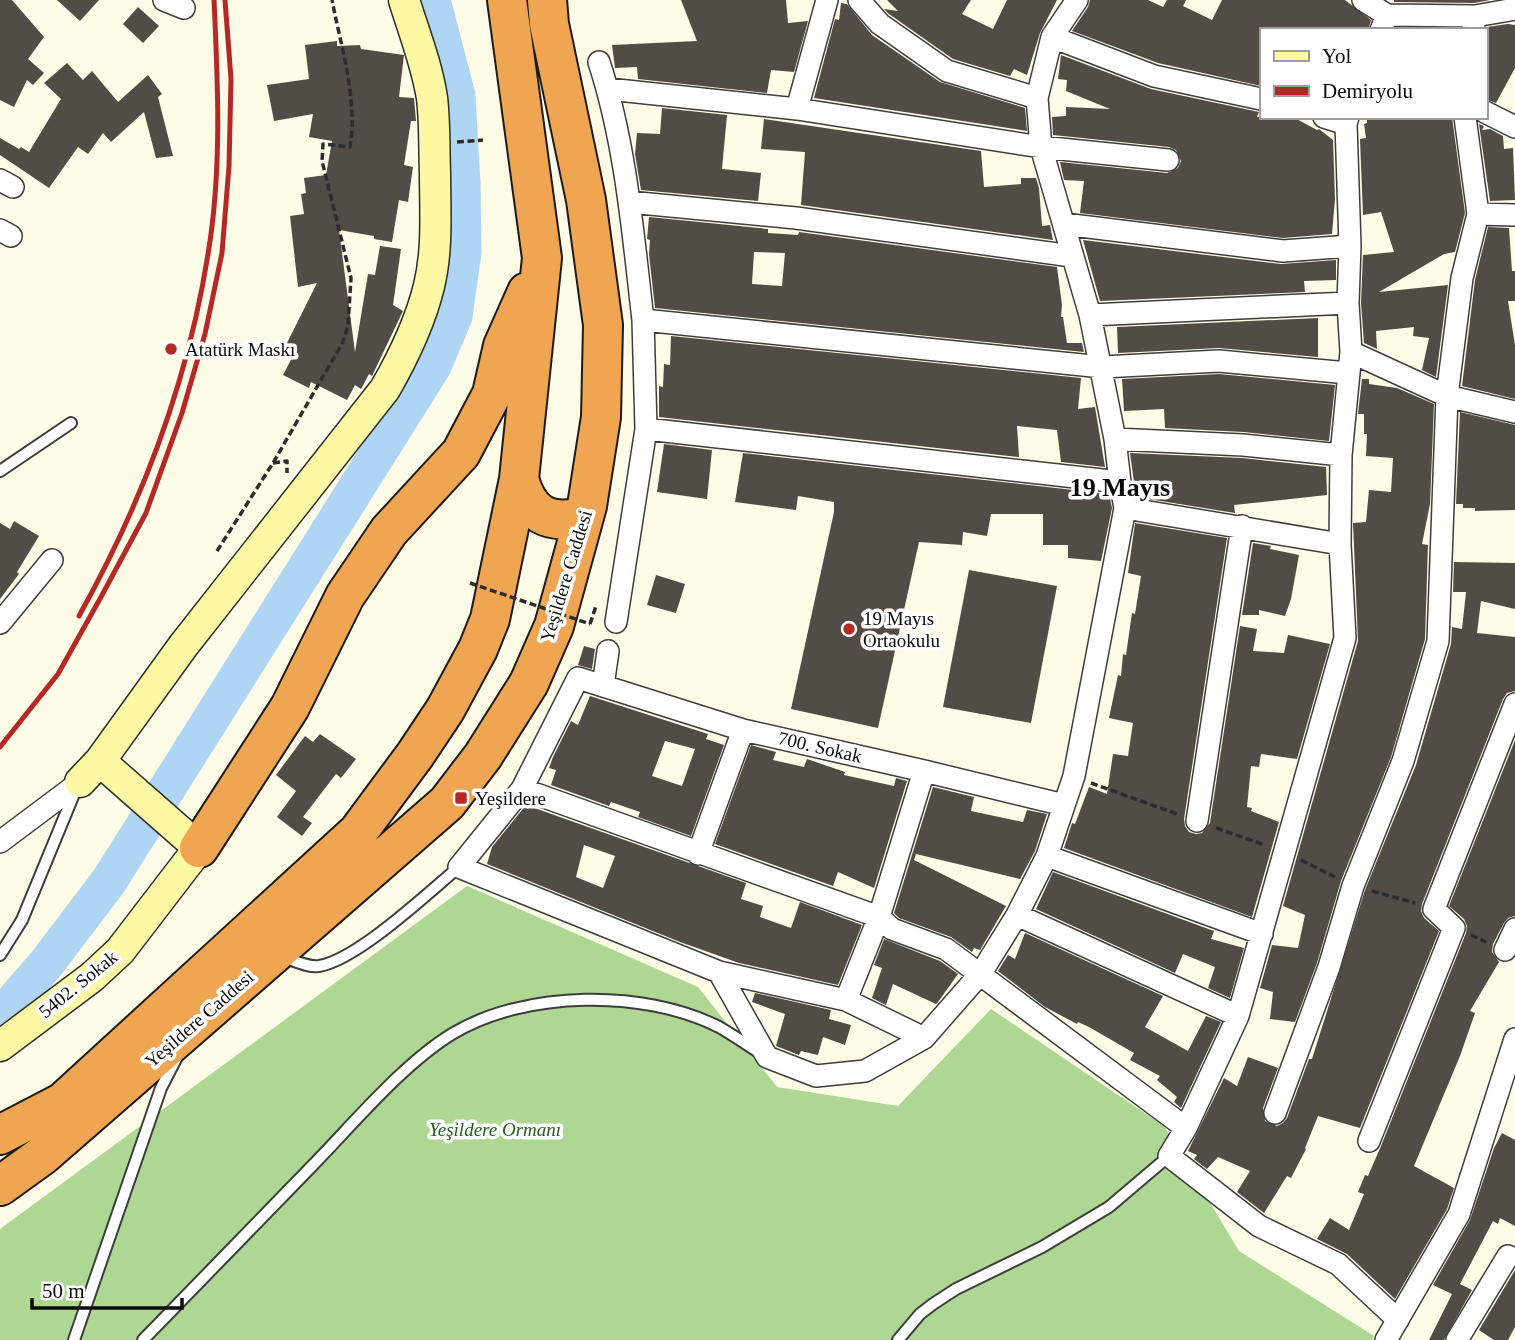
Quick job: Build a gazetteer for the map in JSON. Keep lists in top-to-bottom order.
{
  "streets": {
    "highway": ["Yeşildere Caddesi"],
    "street": ["700. Sokak", "5402. Sokak"]
  },
  "districts": ["19 Mayıs"],
  "parks": ["Yeşildere Ormanı"],
  "places": {
    "other": ["Atatürk Maskı", "19 Mayıs Ortaokulu"],
    "transit": ["Yeşildere"]
  },
  "legend": ["Yol", "Demiryolu"],
  "scale_bar": "50 m"
}
